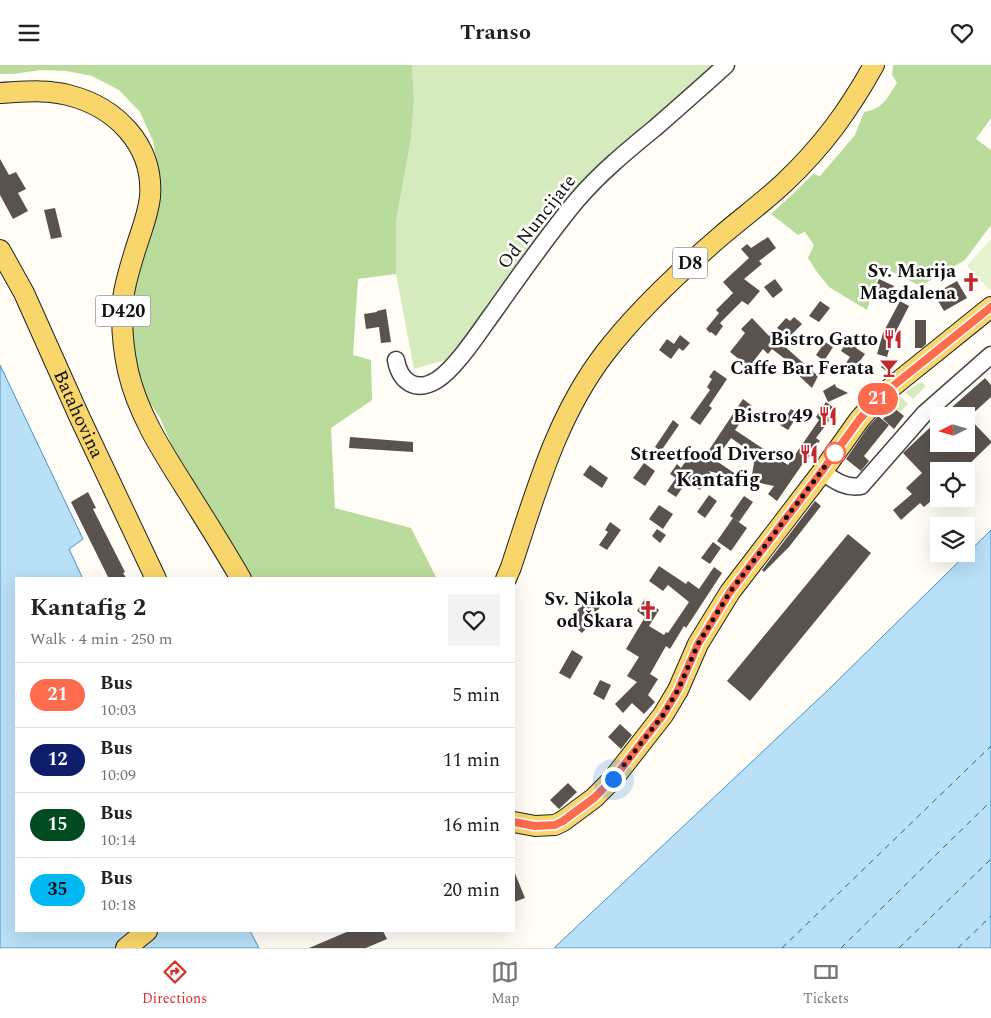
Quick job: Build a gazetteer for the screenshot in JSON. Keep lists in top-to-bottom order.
{
  "streets": {
    "main road": ["D8", "D420", "Batahovina"],
    "street": ["Od Nuncijate"]
  },
  "districts": ["Kantafig"],
  "places": {
    "church": ["Sv. Marija Magdalena", "Sv. Nikola od Škara"],
    "restaurant": ["Bistro Gatto", "Bistro 49", "Streetfood Diverso"],
    "bar": ["Caffe Bar Ferata"]
  },
  "lines": ["bus line 21"],
  "north": "left",
  "page": {
    "header": "Transo",
    "on_map": "21",
    "heading": ["Kantafig 2", "Walk · 4 min · 250 m"],
    "list": [
      {
        "mark": "21",
        "name": "Bus",
        "note": "10:03",
        "value": "5 min"
      },
      {
        "mark": "12",
        "name": "Bus",
        "note": "10:09",
        "value": "11 min"
      },
      {
        "mark": "15",
        "name": "Bus",
        "note": "10:14",
        "value": "16 min"
      },
      {
        "mark": "35",
        "name": "Bus",
        "note": "10:18",
        "value": "20 min"
      }
    ],
    "tabs": ["Directions", "Map", "Tickets"]
  }
}
